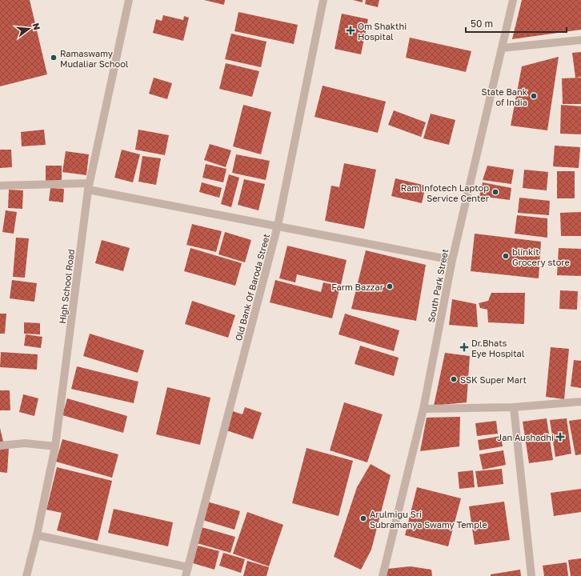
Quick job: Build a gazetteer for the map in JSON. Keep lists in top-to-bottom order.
{
  "streets": {
    "street": ["South Park Street", "High School Road", "Old Bank Of Baroda Street"]
  },
  "places": {
    "health": ["Om Shakthi Hospital", "Dr.Bhats Eye Hospital", "Jan Aushadhi"],
    "other": [
      "Ramaswamy Mudaliar School",
      "State Bank of India",
      "Ram Infotech Laptop Service Center",
      "blinkit Grocery store",
      "Farm Bazzar",
      "SSK Super Mart",
      "Arulmigu Sri Subramanya Swamy Temple"
    ]
  },
  "scale_bar": "50 m",
  "north": "right"
}
